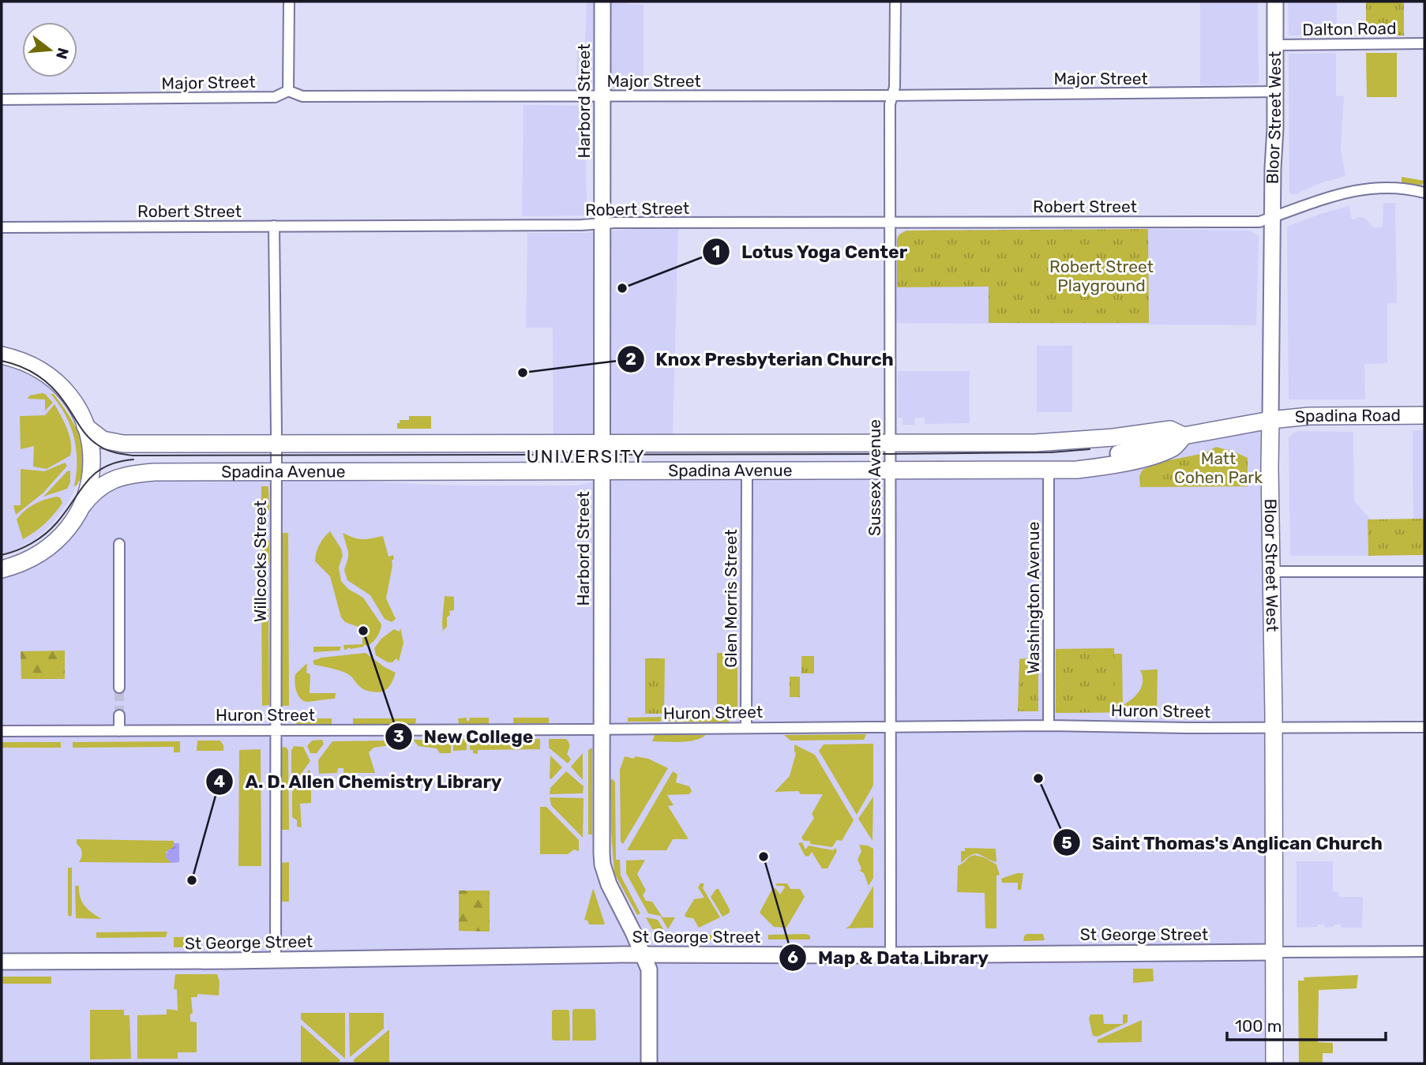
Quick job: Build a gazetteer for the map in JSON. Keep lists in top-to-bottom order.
{
  "streets": {
    "main road": ["Bloor Street West", "Spadina Road", "Spadina Avenue"],
    "street": [
      "Dalton Road",
      "Major Street",
      "Harbord Street",
      "Robert Street",
      "Sussex Avenue",
      "Willcocks Street",
      "Washington Avenue",
      "Glen Morris Street",
      "Huron Street",
      "St George Street"
    ]
  },
  "crossings": [
    ["Dalton Road", "Bloor Street West"],
    ["Major Street", "Harbord Street"],
    ["Major Street", "Bloor Street West"],
    ["Major Street", "Sussex Avenue"],
    ["Harbord Street", "Robert Street"],
    ["Harbord Street", "Spadina Avenue"],
    ["Harbord Street", "Huron Street"],
    ["Harbord Street", "St George Street"],
    ["Bloor Street West", "Robert Street"],
    ["Bloor Street West", "Spadina Road"],
    ["Bloor Street West", "Spadina Avenue"],
    ["Bloor Street West", "Huron Street"],
    ["Bloor Street West", "St George Street"],
    ["Robert Street", "Sussex Avenue"],
    ["Robert Street", "Willcocks Street"],
    ["Spadina Road", "Spadina Avenue"],
    ["Spadina Avenue", "Sussex Avenue"],
    ["Spadina Avenue", "Willcocks Street"],
    ["Spadina Avenue", "Washington Avenue"],
    ["Spadina Avenue", "Glen Morris Street"],
    ["Sussex Avenue", "Huron Street"],
    ["Sussex Avenue", "St George Street"],
    ["Willcocks Street", "Huron Street"],
    ["Willcocks Street", "St George Street"],
    ["Washington Avenue", "Huron Street"],
    ["Glen Morris Street", "Huron Street"]
  ],
  "districts": ["UNIVERSITY"],
  "parks": ["Robert Street Playground", "Matt Cohen Park"],
  "places": [
    "Lotus Yoga Center",
    "Knox Presbyterian Church",
    "New College",
    "Saint Thomas's Anglican Church",
    "Map & Data Library",
    "A. D. Allen Chemistry Library"
  ],
  "scale_bar": "100 m",
  "north": "right"
}
